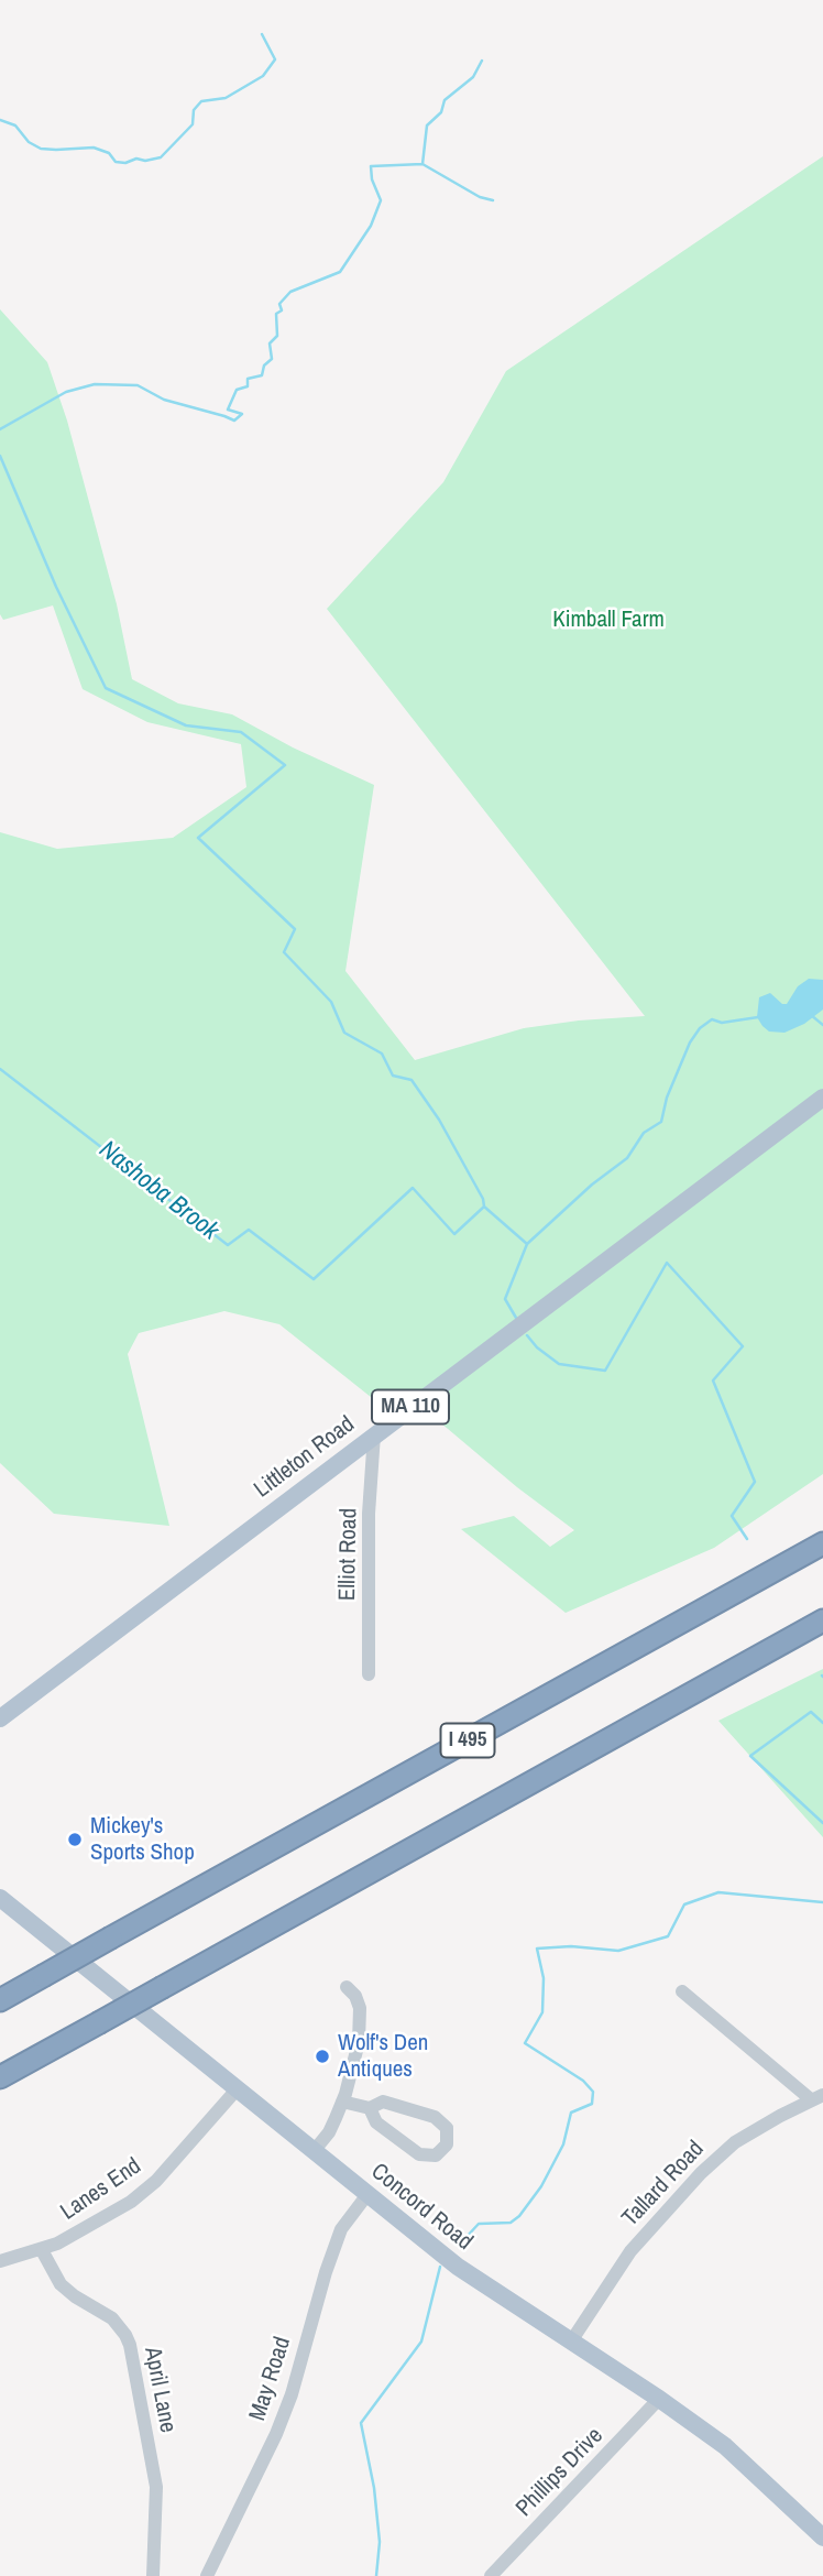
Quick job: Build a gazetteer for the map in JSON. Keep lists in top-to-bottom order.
{
  "streets": {
    "highway": ["I 495"],
    "main road": ["MA 110", "Littleton Road", "Concord Road"],
    "street": [
      "Elliot Road",
      "Tallard Road",
      "Lanes End",
      "May Road",
      "April Lane",
      "Phillips Drive"
    ]
  },
  "crossings": [
    ["Littleton Road", "Elliot Road"],
    ["Tallard Road", "Concord Road"],
    ["Lanes End", "Concord Road"],
    ["Lanes End", "April Lane"],
    ["Concord Road", "May Road"],
    ["Concord Road", "Phillips Drive"]
  ],
  "water": ["Nashoba Brook"],
  "parks": ["Kimball Farm"],
  "places": ["Mickey's Sports Shop", "Wolf's Den Antiques"]
}
